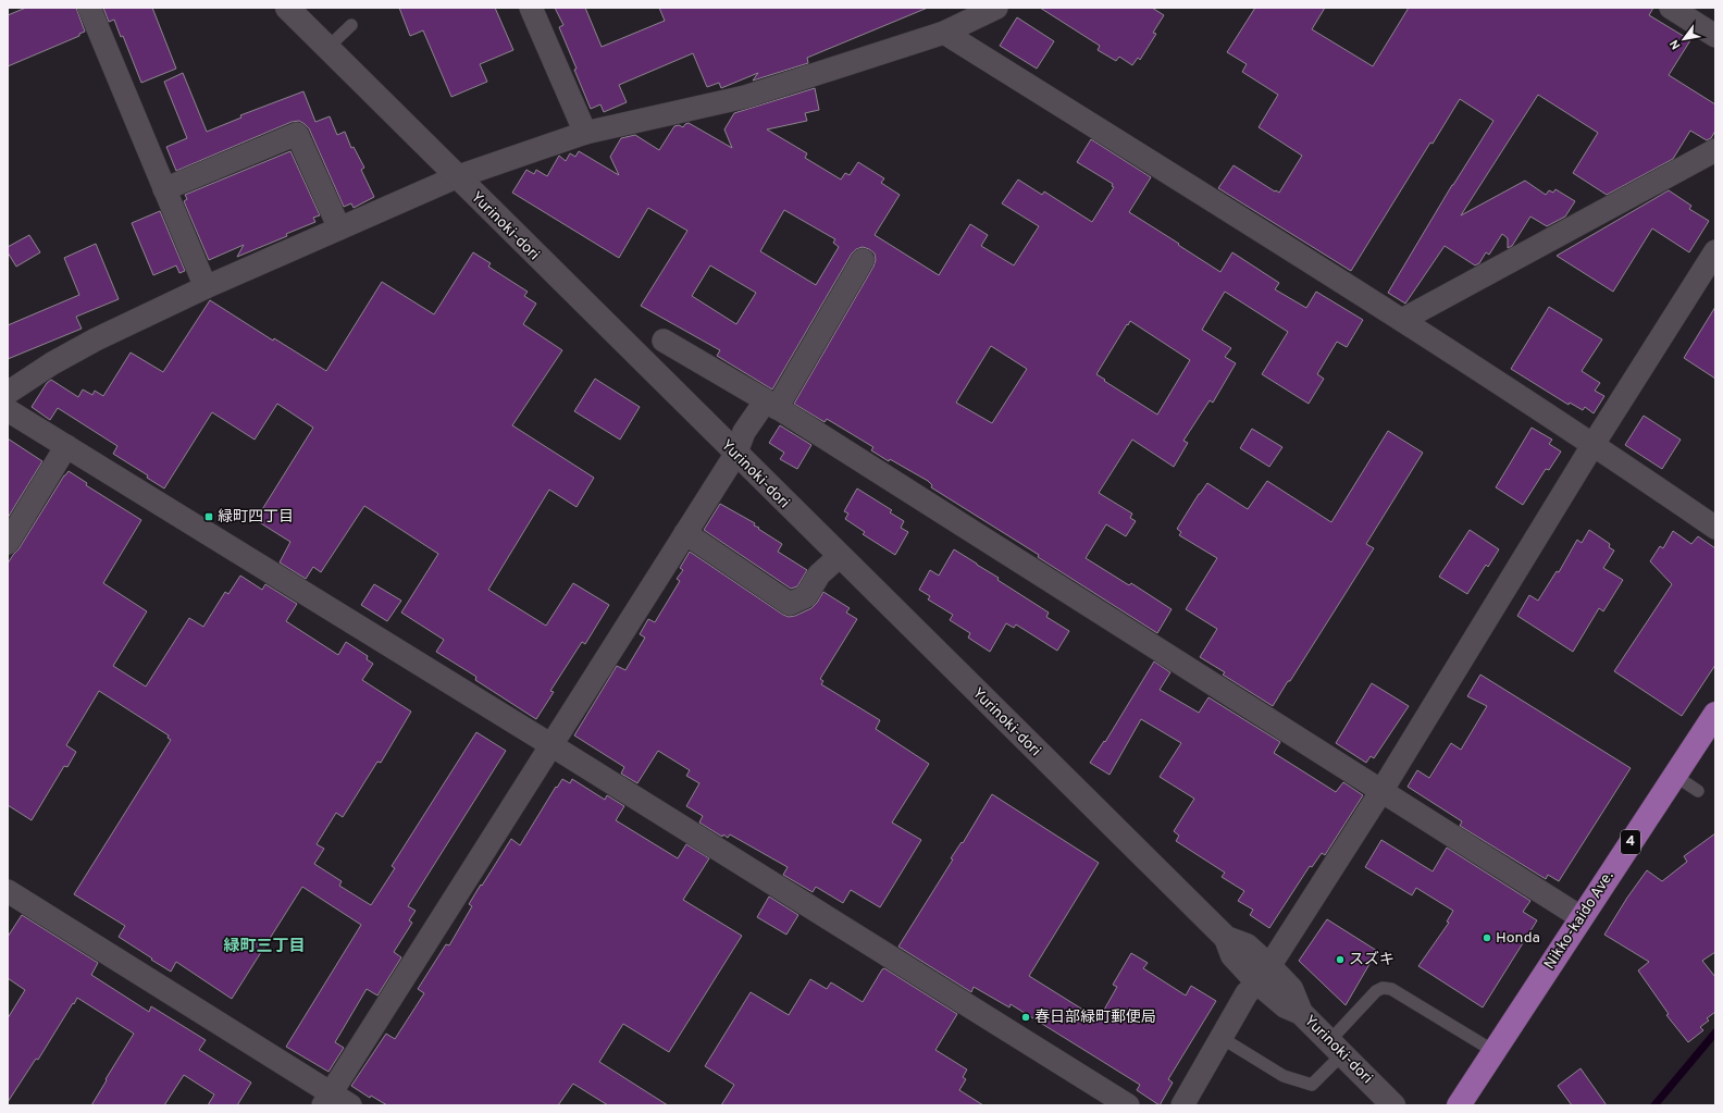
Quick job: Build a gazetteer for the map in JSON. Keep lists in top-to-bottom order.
{
  "streets": {
    "highway": ["4", "Nikko-kaido Ave."],
    "street": ["Yurinoki-dori"]
  },
  "districts": ["緑町三丁目"],
  "places": {
    "transit": ["緑町四丁目"],
    "other": ["Honda", "スズキ", "春日部緑町郵便局"]
  },
  "north": "bottom left"
}
